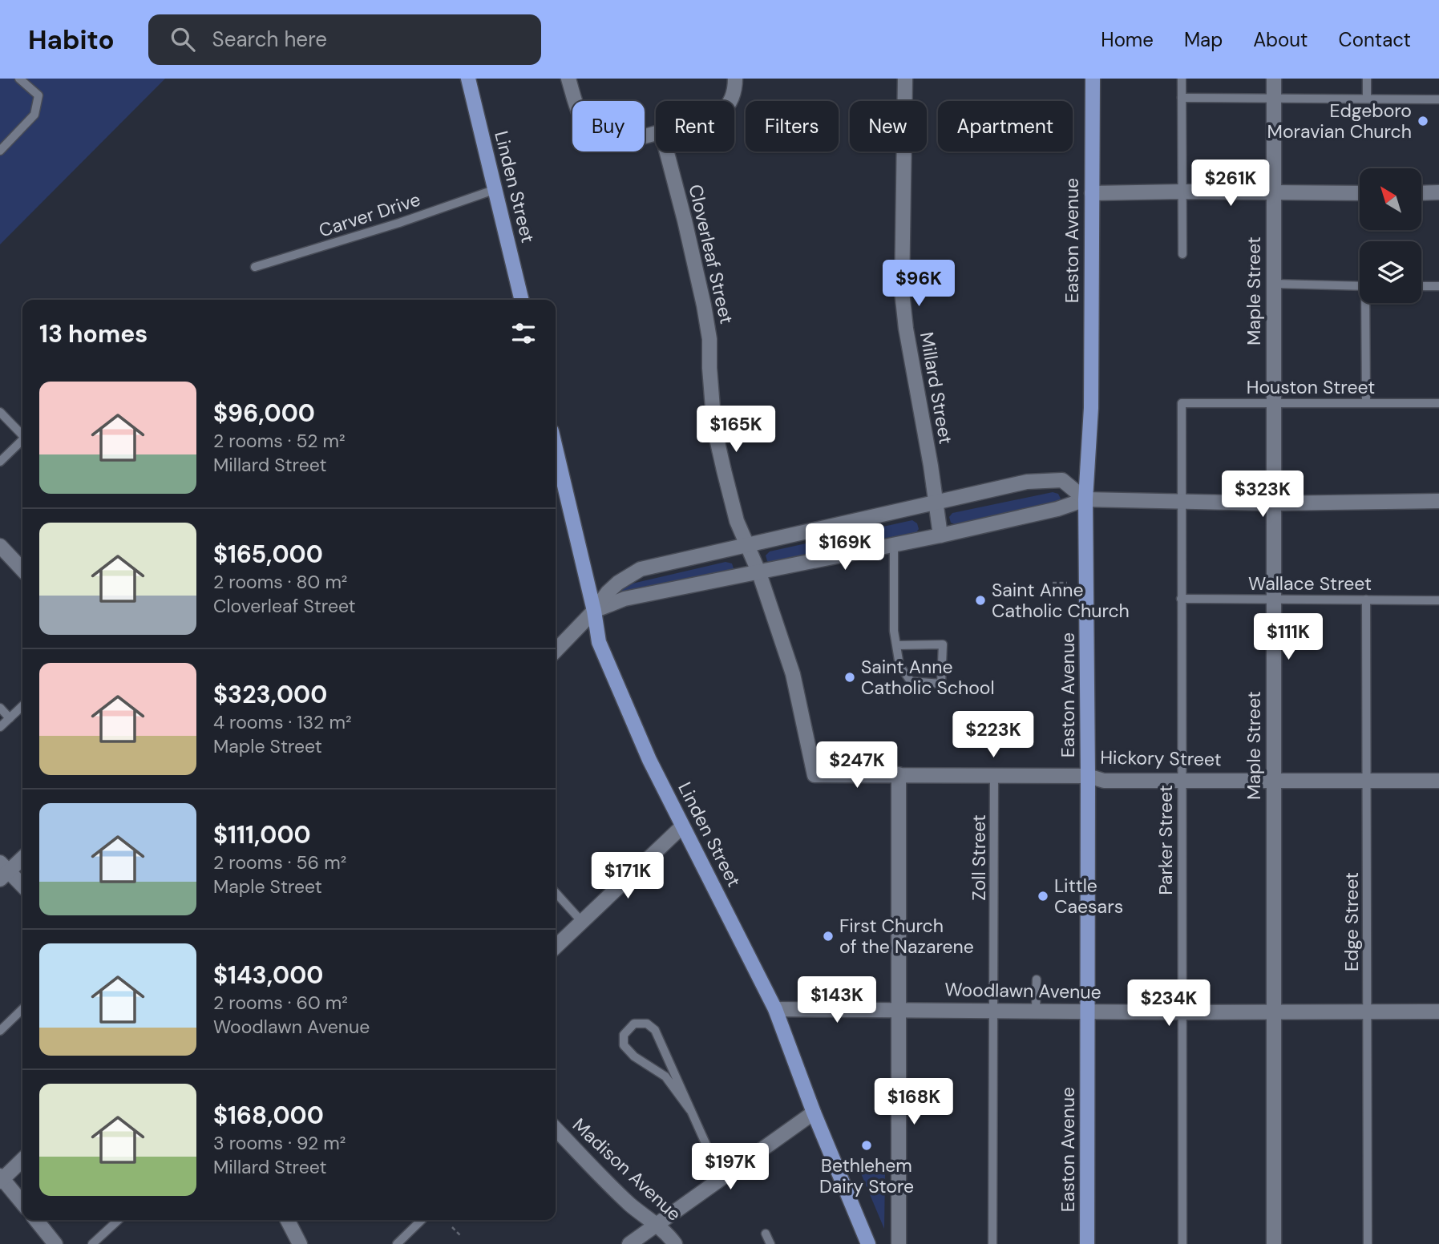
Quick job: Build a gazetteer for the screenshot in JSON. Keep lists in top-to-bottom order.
{
  "streets": {
    "main road": ["Linden Street", "Easton Avenue"],
    "street": [
      "Cloverleaf Street",
      "Maple Street",
      "Millard Street",
      "Hickory Street",
      "Woodlawn Avenue",
      "Madison Avenue"
    ],
    "lane": [
      "Carver Drive",
      "Houston Street",
      "Wallace Street",
      "Parker Street",
      "Zoll Street",
      "Edge Street"
    ]
  },
  "crossings": [
    ["Linden Street", "Carver Drive"],
    ["Linden Street", "Woodlawn Avenue"],
    ["Easton Avenue", "Hickory Street"],
    ["Easton Avenue", "Woodlawn Avenue"],
    ["Cloverleaf Street", "Hickory Street"],
    ["Maple Street", "Houston Street"],
    ["Maple Street", "Wallace Street"],
    ["Maple Street", "Hickory Street"],
    ["Maple Street", "Woodlawn Avenue"],
    ["Houston Street", "Parker Street"],
    ["Wallace Street", "Parker Street"],
    ["Wallace Street", "Edge Street"],
    ["Hickory Street", "Parker Street"],
    ["Hickory Street", "Zoll Street"],
    ["Hickory Street", "Edge Street"],
    ["Parker Street", "Woodlawn Avenue"],
    ["Zoll Street", "Woodlawn Avenue"],
    ["Edge Street", "Woodlawn Avenue"]
  ],
  "places": [
    "Edgeboro Moravian Church",
    "Saint Anne Catholic Church",
    "Saint Anne Catholic School",
    "Little Caesars",
    "First Church of the Nazarene",
    "Bethlehem Dairy Store"
  ],
  "north": "top left",
  "page": {
    "header": "Habito",
    "search": "Search here",
    "nav": [
      "Home",
      "Map",
      "About",
      "Contact"
    ],
    "chip": [
      "Buy",
      "Rent",
      "Filters",
      "New",
      "Apartment"
    ],
    "price": [
      "$261K",
      "$96K",
      "$165K",
      "$323K",
      "$169K",
      "$111K",
      "$223K",
      "$247K",
      "$171K",
      "$143K",
      "$234K",
      "$168K",
      "$197K"
    ],
    "heading": "13 homes",
    "list": [
      {
        "name": "$96,000",
        "note": "2 rooms · 52 m² · Millard Street"
      },
      {
        "name": "$165,000",
        "note": "2 rooms · 80 m² · Cloverleaf Street"
      },
      {
        "name": "$323,000",
        "note": "4 rooms · 132 m² · Maple Street"
      },
      {
        "name": "$111,000",
        "note": "2 rooms · 56 m² · Maple Street"
      },
      {
        "name": "$143,000",
        "note": "2 rooms · 60 m² · Woodlawn Avenue"
      },
      {
        "name": "$168,000",
        "note": "3 rooms · 92 m² · Millard Street"
      }
    ]
  }
}
